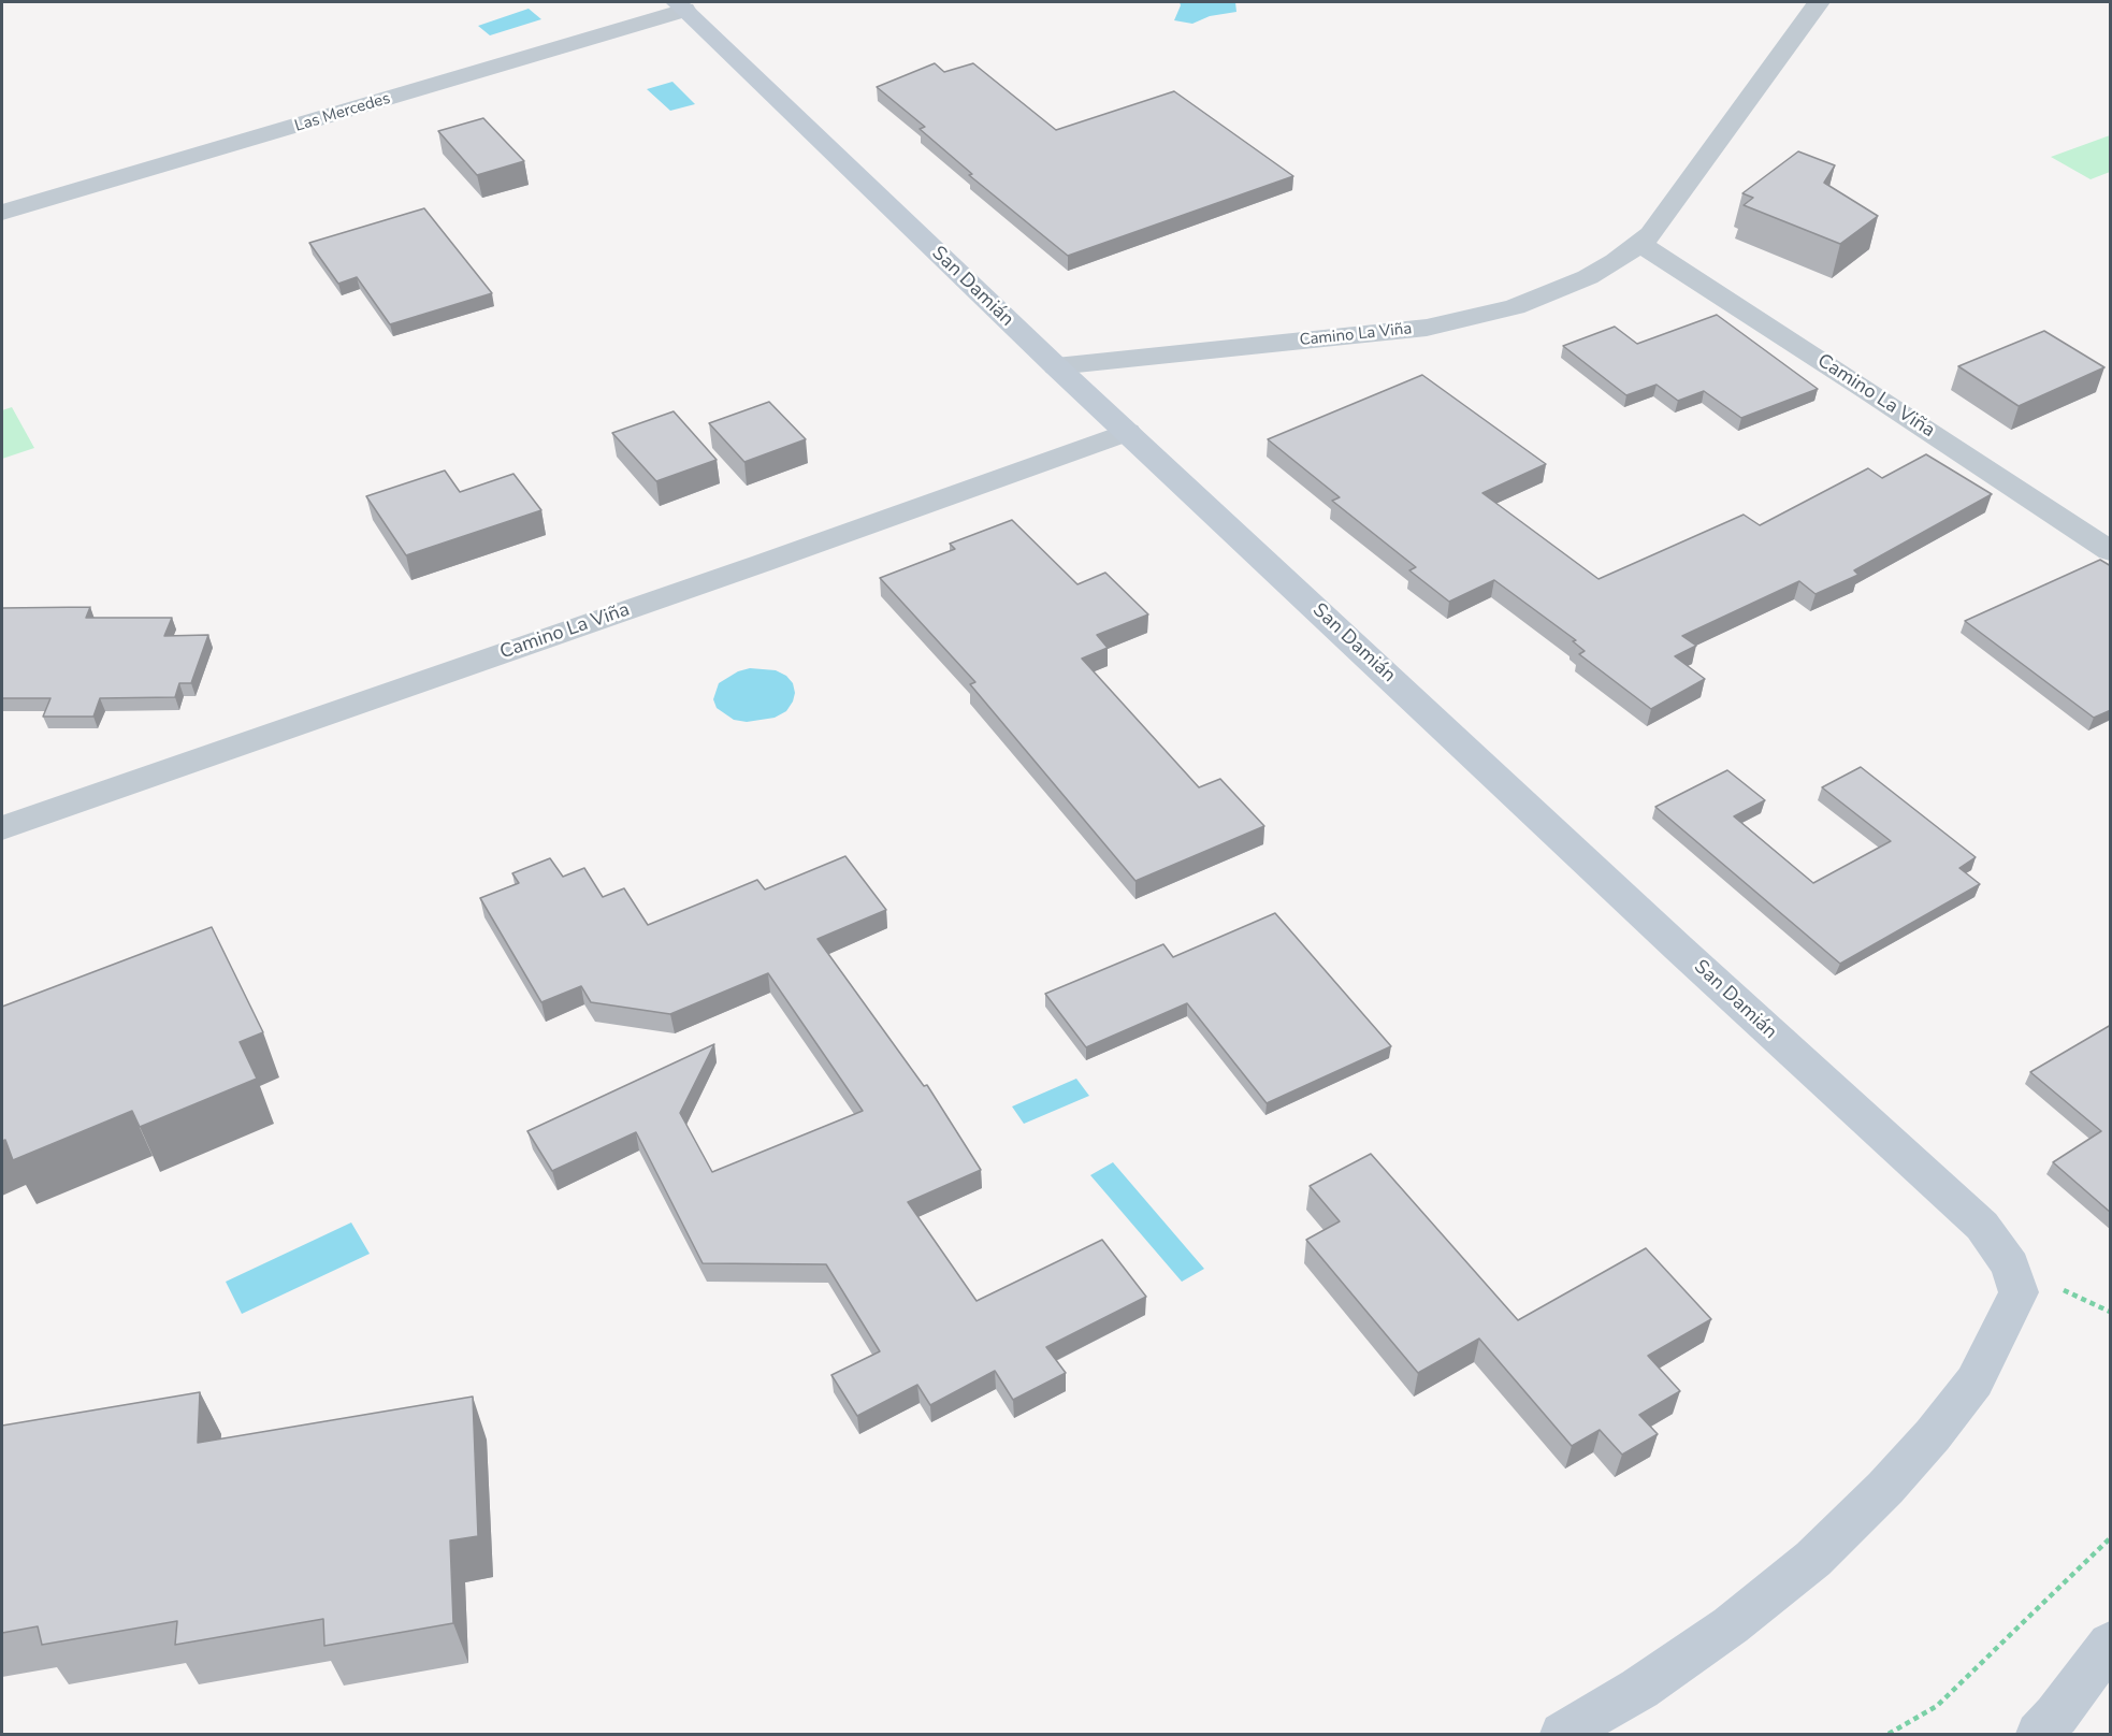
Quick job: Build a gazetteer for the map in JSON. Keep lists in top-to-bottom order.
{
  "streets": {
    "main road": ["San Damián"],
    "street": ["Las Mercedes", "Camino La Viña"]
  },
  "crossings": [
    ["Las Mercedes", "San Damián"],
    ["San Damián", "Camino La Viña"]
  ]
}
